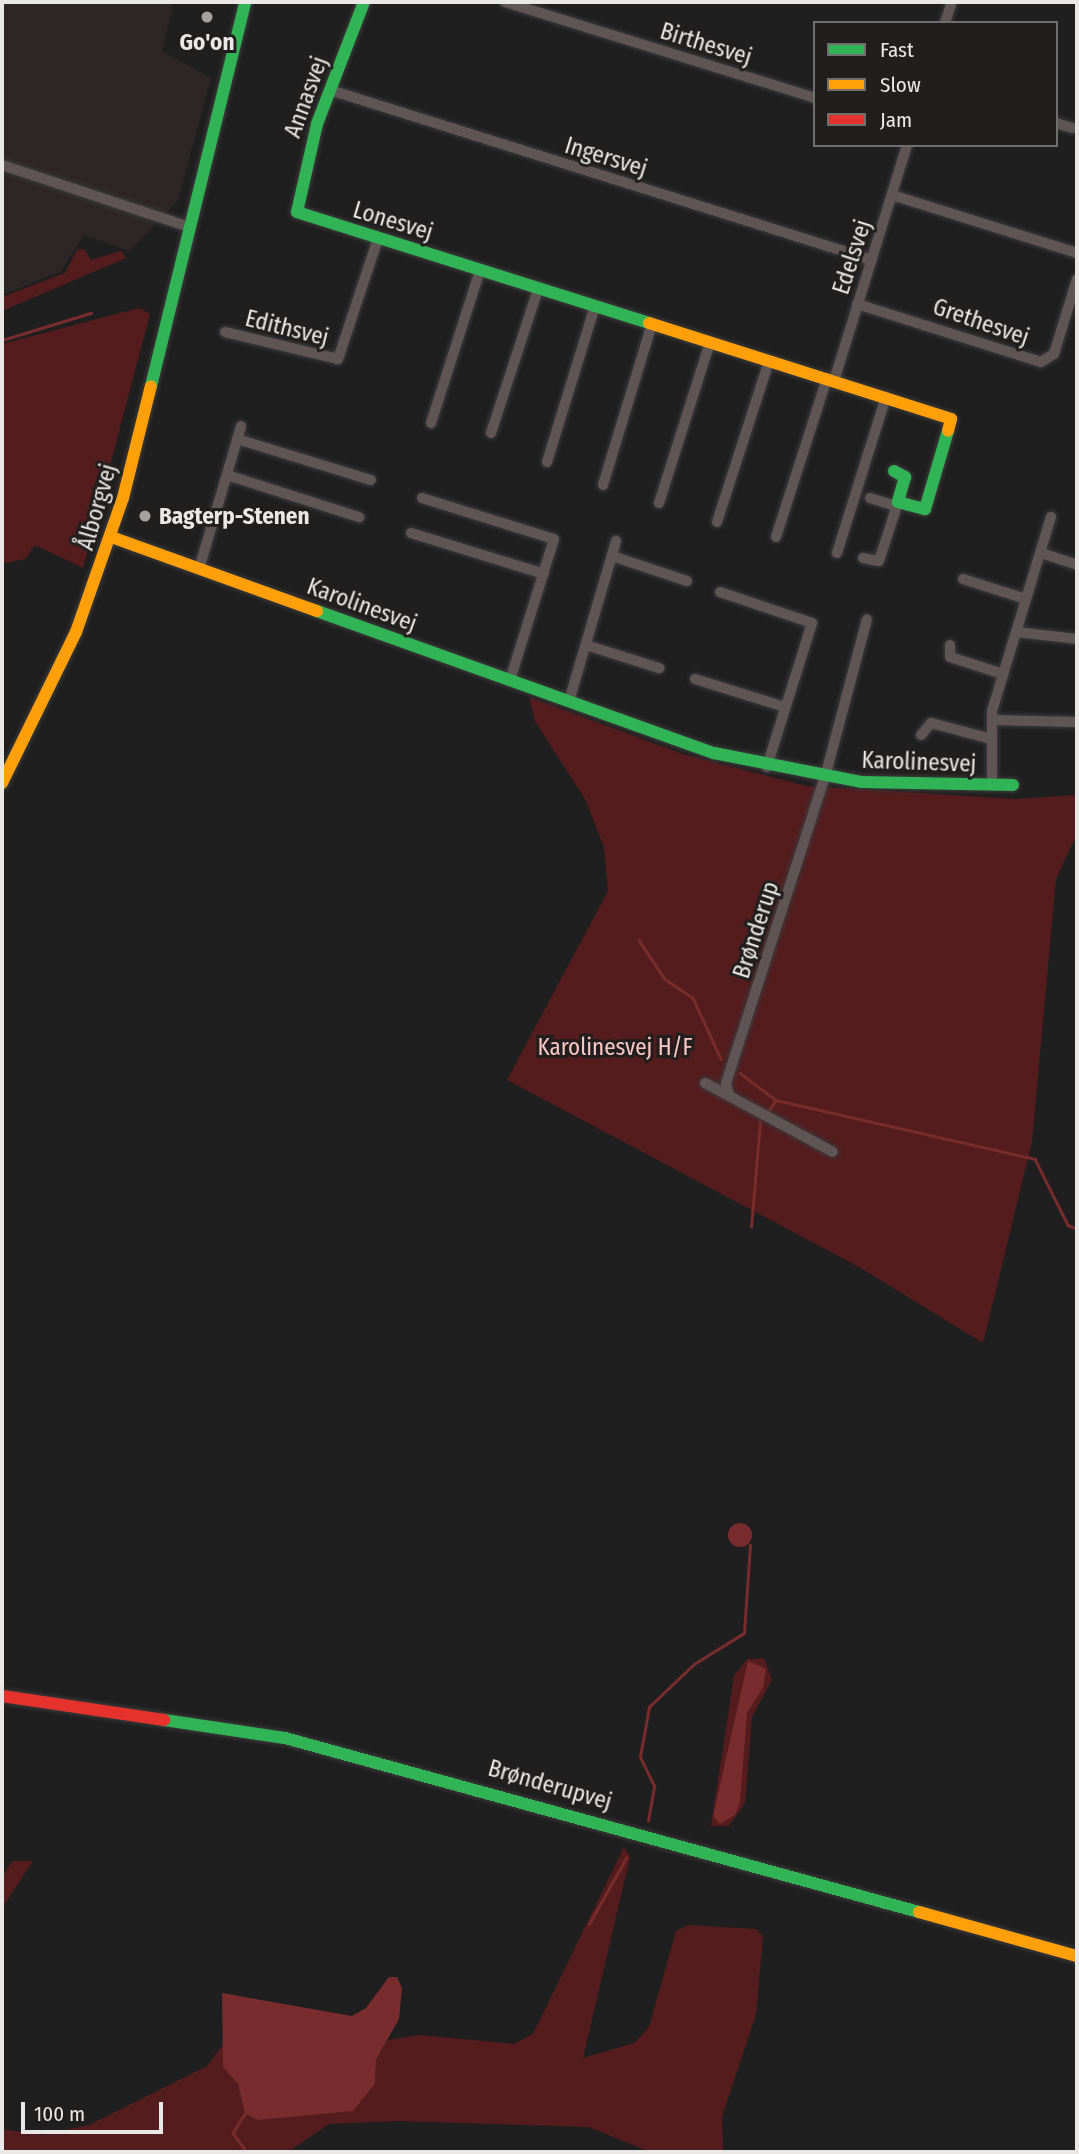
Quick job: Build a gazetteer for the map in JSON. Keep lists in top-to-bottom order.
{
  "streets": {
    "street": [
      "Birthesvej",
      "Annasvej",
      "Ingersvej",
      "Lonesvej",
      "Edelsvej",
      "Grethesvej",
      "Edithsvej",
      "Ålborgvej",
      "Karolinesvej",
      "Brønderup",
      "Brønderupvej"
    ]
  },
  "crossings": [
    ["Annasvej", "Ingersvej"],
    ["Annasvej", "Lonesvej"],
    ["Ingersvej", "Edelsvej"],
    ["Lonesvej", "Edelsvej"],
    ["Lonesvej", "Edithsvej"],
    ["Edelsvej", "Grethesvej"],
    ["Ålborgvej", "Karolinesvej"],
    ["Karolinesvej", "Brønderup"]
  ],
  "parks": ["Karolinesvej H/F"],
  "places": ["Go'on", "Bagterp-Stenen"],
  "legend": ["Fast", "Slow", "Jam"],
  "scale_bar": "100 m"
}
